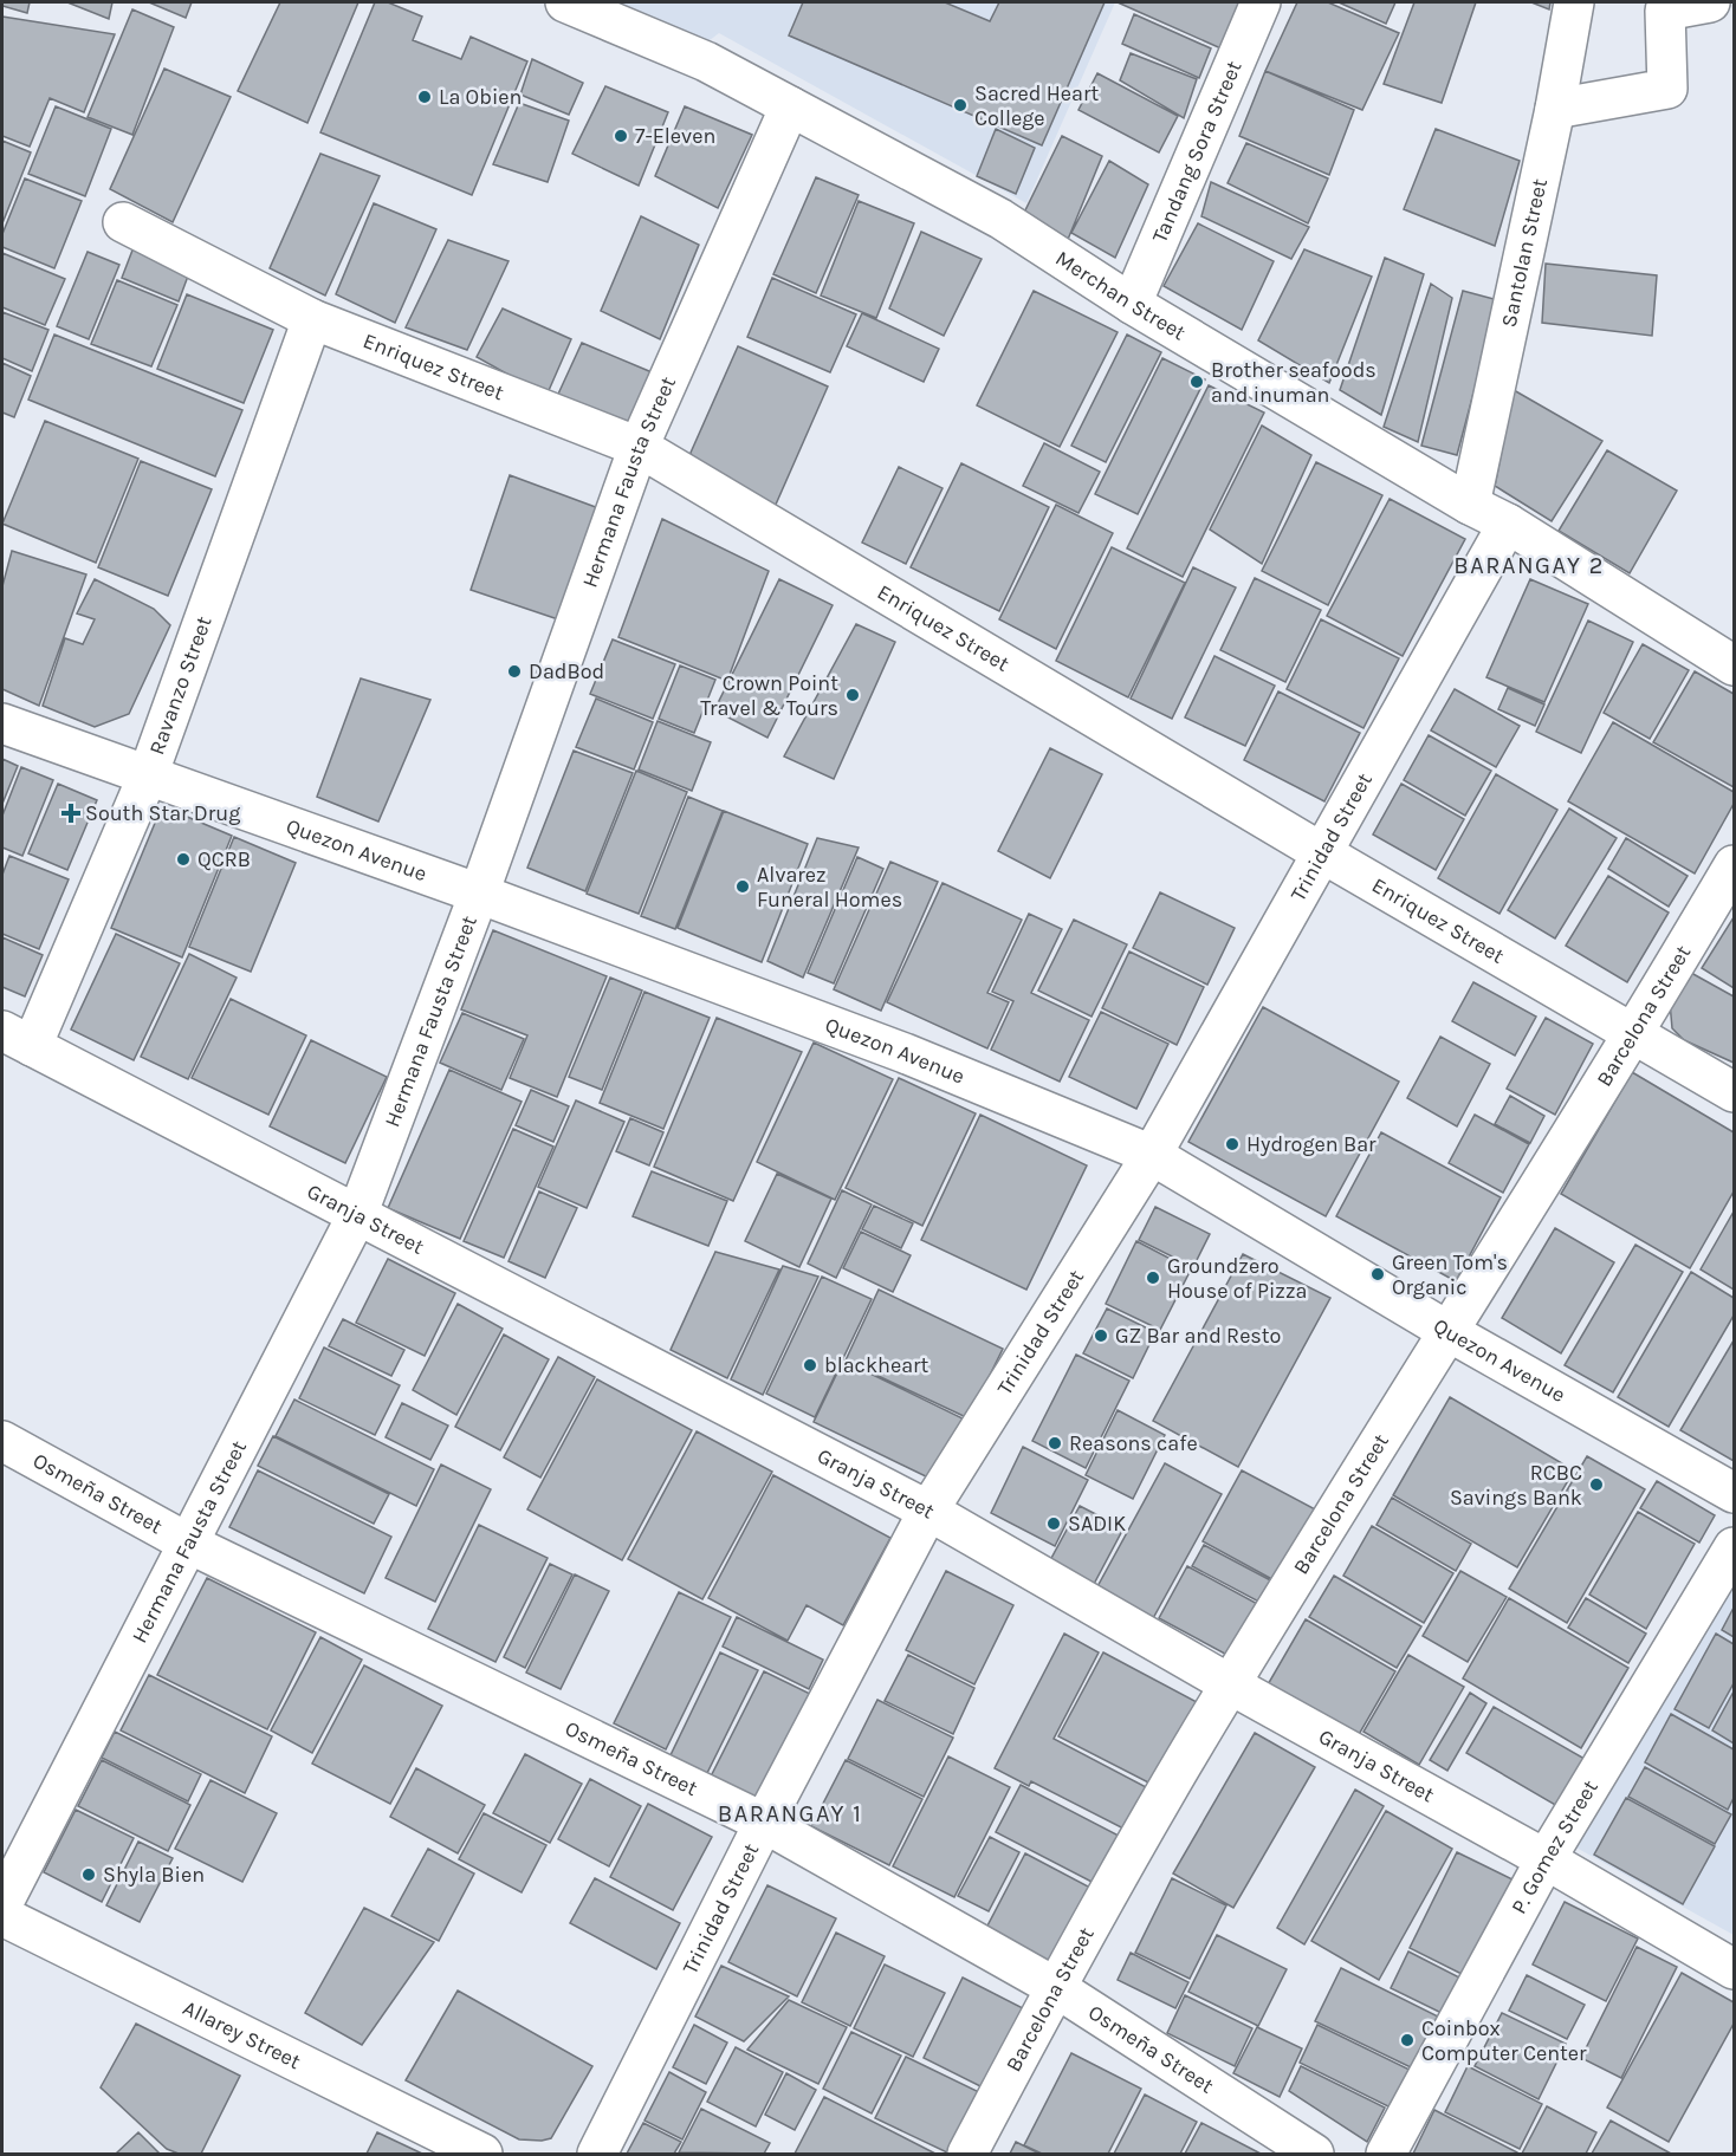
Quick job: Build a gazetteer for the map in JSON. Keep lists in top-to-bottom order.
{
  "streets": {
    "street": [
      "Tandang Sora Street",
      "Santolan Street",
      "Merchan Street",
      "Enriquez Street",
      "Hermana Fausta Street",
      "Ravanzo Street",
      "Trinidad Street",
      "Quezon Avenue",
      "Barcelona Street",
      "Granja Street",
      "Osmeña Street",
      "P. Gomez Street",
      "Allarey Street"
    ]
  },
  "crossings": [
    ["Tandang Sora Street", "Merchan Street"],
    ["Santolan Street", "Merchan Street"],
    ["Merchan Street", "Hermana Fausta Street"],
    ["Merchan Street", "Trinidad Street"],
    ["Enriquez Street", "Hermana Fausta Street"],
    ["Enriquez Street", "Ravanzo Street"],
    ["Enriquez Street", "Trinidad Street"],
    ["Enriquez Street", "Barcelona Street"],
    ["Hermana Fausta Street", "Quezon Avenue"],
    ["Hermana Fausta Street", "Granja Street"],
    ["Hermana Fausta Street", "Osmeña Street"],
    ["Ravanzo Street", "Quezon Avenue"],
    ["Ravanzo Street", "Granja Street"],
    ["Trinidad Street", "Quezon Avenue"],
    ["Trinidad Street", "Granja Street"],
    ["Trinidad Street", "Osmeña Street"],
    ["Quezon Avenue", "Barcelona Street"],
    ["Barcelona Street", "Granja Street"],
    ["Barcelona Street", "Osmeña Street"],
    ["Granja Street", "P. Gomez Street"]
  ],
  "districts": ["BARANGAY 2", "BARANGAY 1"],
  "places": {
    "other": [
      "La Obien",
      "Sacred Heart College",
      "7-Eleven",
      "Brother seafoods and inuman",
      "DadBod",
      "Crown Point Travel & Tours",
      "QCRB",
      "Alvarez Funeral Homes",
      "Hydrogen Bar",
      "Green Tom's Organic",
      "Groundzero House of Pizza",
      "GZ Bar and Resto",
      "blackheart",
      "Reasons cafe",
      "RCBC Savings Bank",
      "SADIK",
      "Shyla Bien",
      "Coinbox Computer Center"
    ],
    "health": ["South Star Drug"]
  }
}
